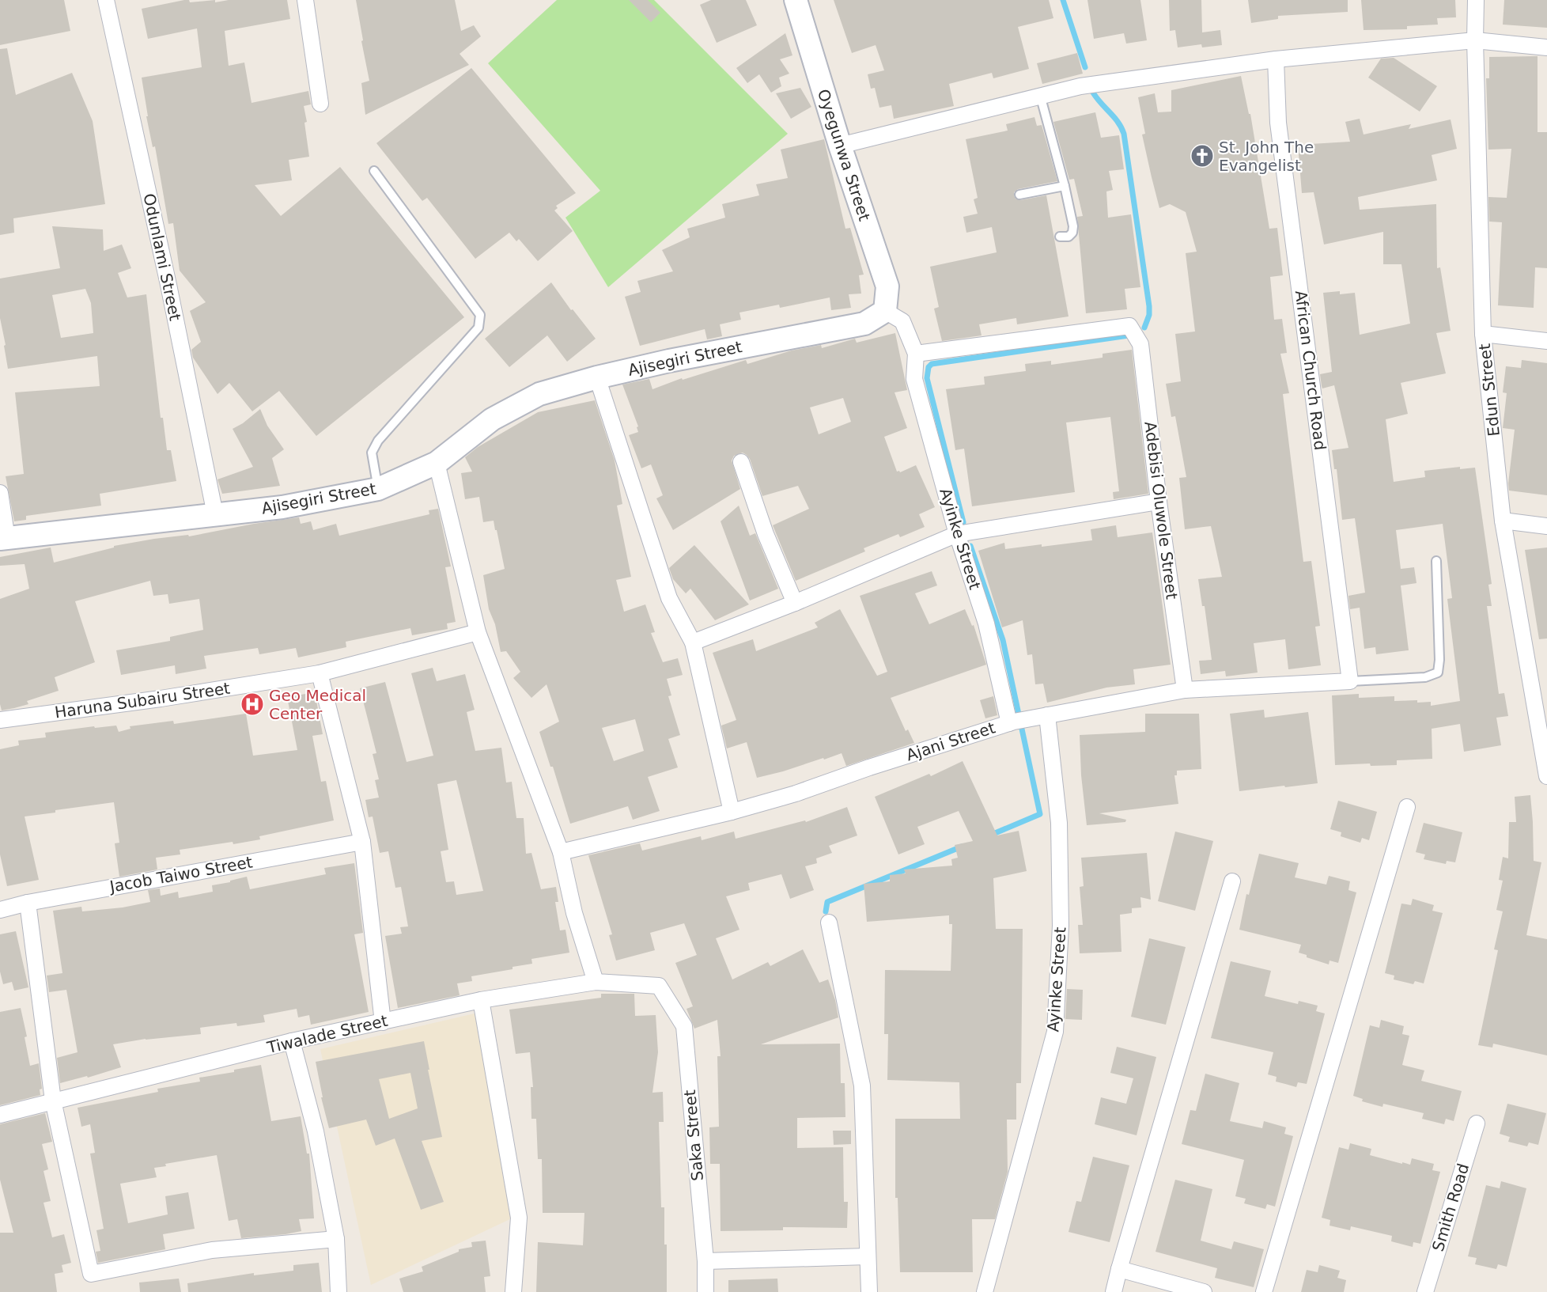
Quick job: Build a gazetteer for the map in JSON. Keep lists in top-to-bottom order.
{
  "streets": {
    "street": [
      "Oyegunwa Street",
      "Odunlami Street",
      "Ajisegiri Street",
      "African Church Road",
      "Edun Street",
      "Adebisi Oluwole Street",
      "Ayinke Street",
      "Haruna Subairu Street",
      "Ajani Street",
      "Jacob Taiwo Street",
      "Tiwalade Street",
      "Saka Street",
      "Smith Road"
    ]
  },
  "crossings": [
    ["Oyegunwa Street", "Ajisegiri Street"],
    ["Odunlami Street", "Ajisegiri Street"],
    ["African Church Road", "Ajani Street"],
    ["Adebisi Oluwole Street", "Ayinke Street"],
    ["Adebisi Oluwole Street", "Ajani Street"],
    ["Ayinke Street", "Ajani Street"],
    ["Tiwalade Street", "Saka Street"]
  ],
  "places": {
    "church": ["St. John The Evangelist"],
    "hospital": ["Geo Medical Center"]
  }
}
